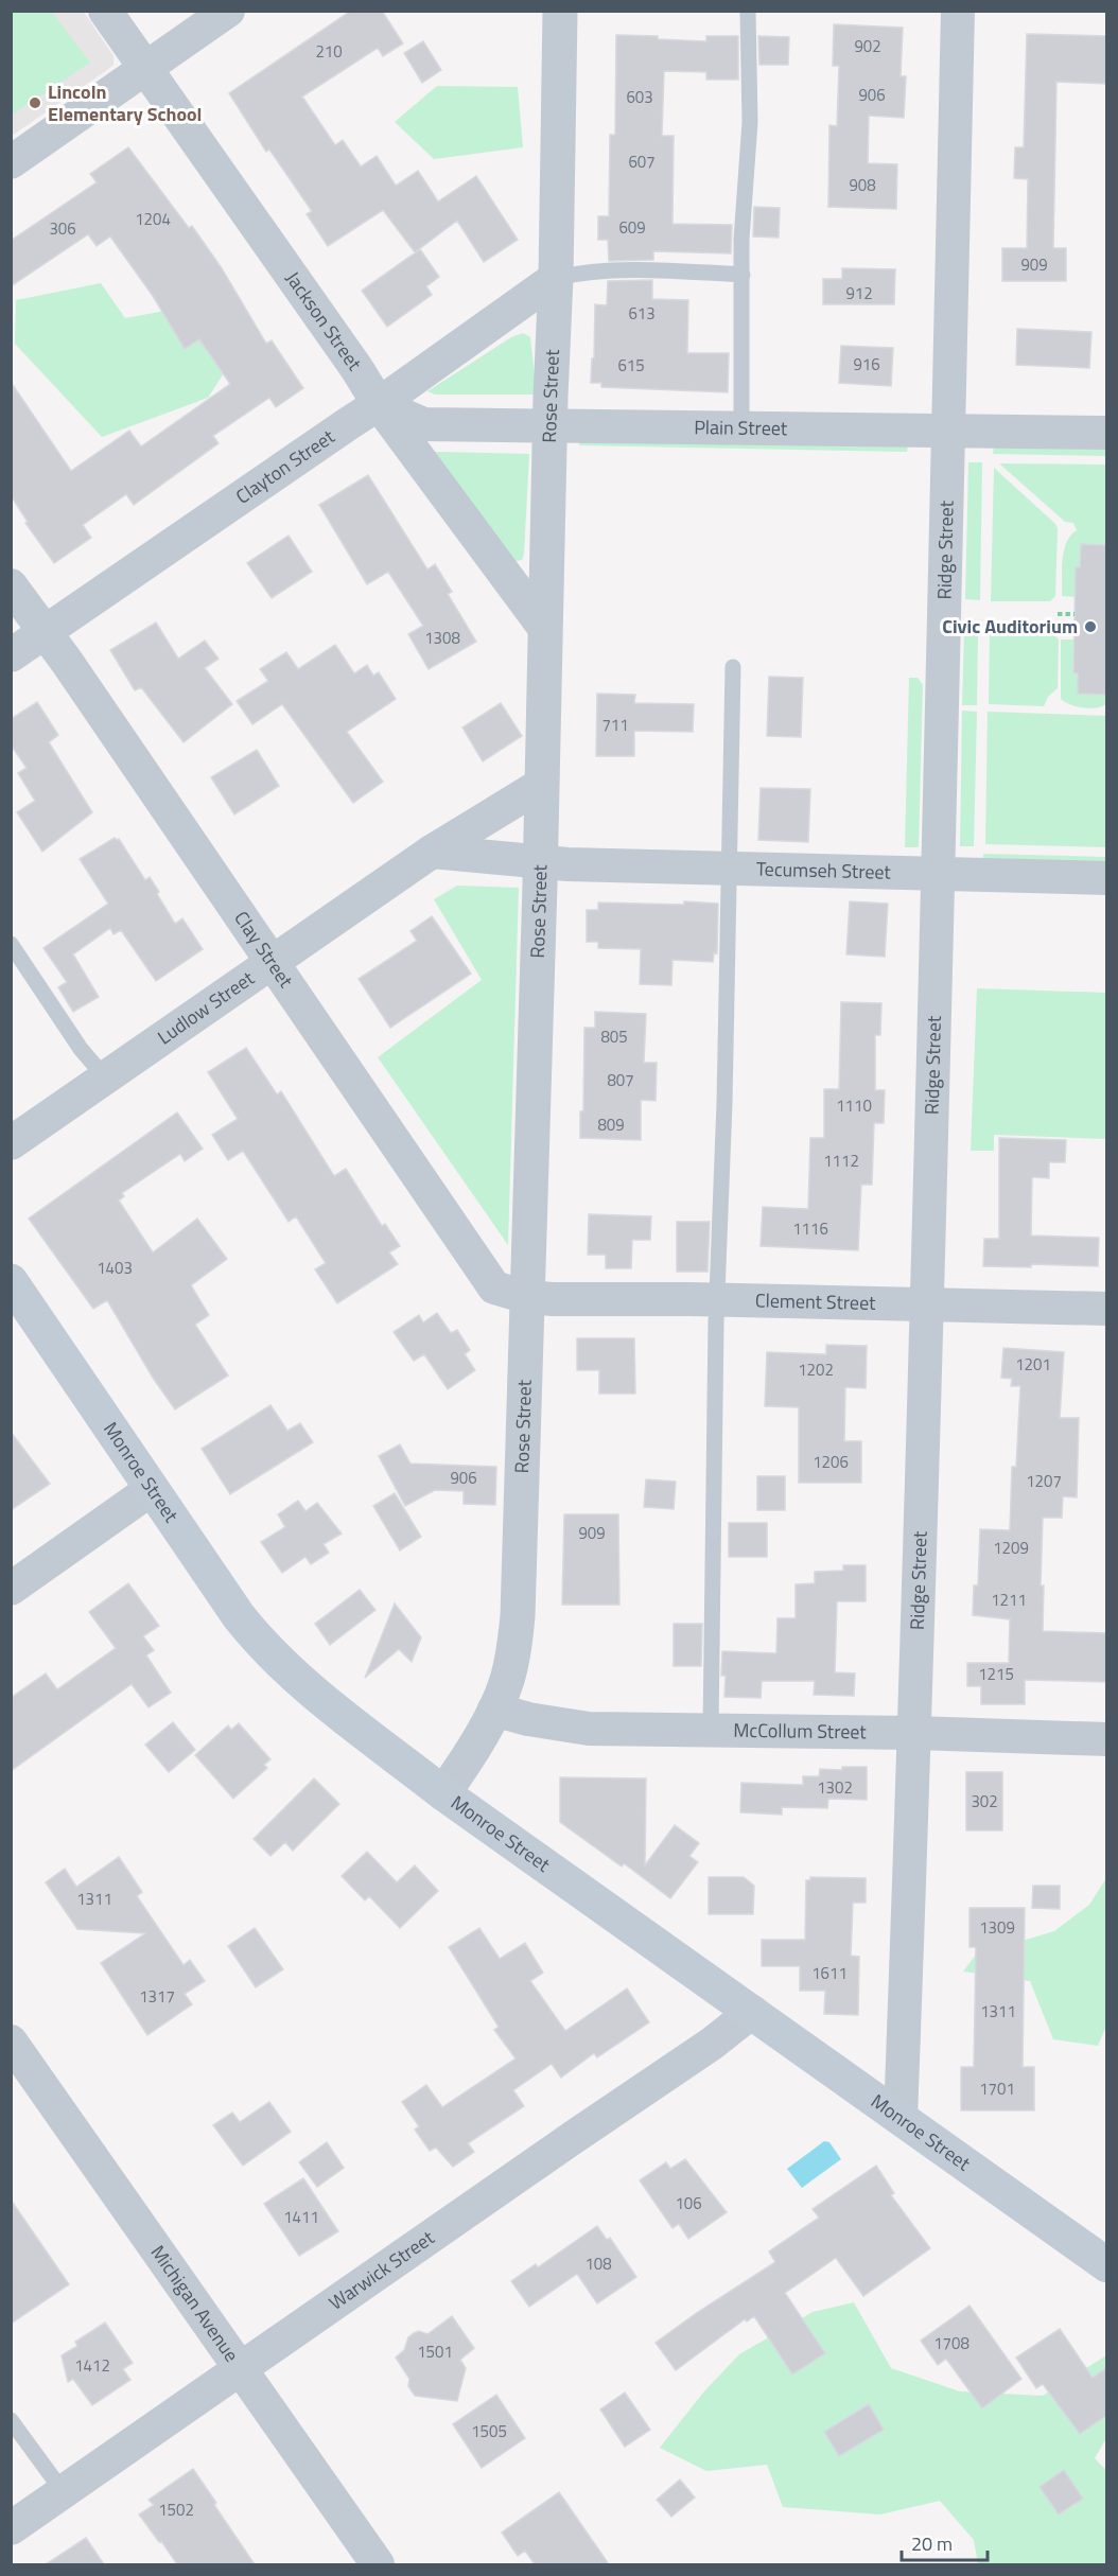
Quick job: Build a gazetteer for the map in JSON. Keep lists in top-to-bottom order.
{
  "streets": {
    "main road": ["Monroe Street"],
    "street": [
      "Jackson Street",
      "Rose Street",
      "Plain Street",
      "Clayton Street",
      "Ridge Street",
      "Tecumseh Street",
      "Clay Street",
      "Ludlow Street",
      "Clement Street",
      "McCollum Street",
      "Warwick Street",
      "Michigan Avenue"
    ]
  },
  "crossings": [
    ["Jackson Street", "Rose Street"],
    ["Jackson Street", "Plain Street"],
    ["Jackson Street", "Clayton Street"],
    ["Rose Street", "Plain Street"],
    ["Rose Street", "Clayton Street"],
    ["Rose Street", "Tecumseh Street"],
    ["Rose Street", "Clay Street"],
    ["Rose Street", "Ludlow Street"],
    ["Rose Street", "Clement Street"],
    ["Rose Street", "Monroe Street"],
    ["Rose Street", "McCollum Street"],
    ["Plain Street", "Clayton Street"],
    ["Plain Street", "Ridge Street"],
    ["Clayton Street", "Clay Street"],
    ["Ridge Street", "Tecumseh Street"],
    ["Ridge Street", "Clement Street"],
    ["Ridge Street", "Monroe Street"],
    ["Ridge Street", "McCollum Street"],
    ["Clay Street", "Ludlow Street"],
    ["Clay Street", "Clement Street"],
    ["Monroe Street", "Warwick Street"],
    ["Warwick Street", "Michigan Avenue"]
  ],
  "places": ["Lincoln Elementary School", "Civic Auditorium"],
  "house_numbers": [
    "902",
    "210",
    "906",
    "603",
    "607",
    "908",
    "1204",
    "609",
    "306",
    "909",
    "912",
    "613",
    "916",
    "615",
    "1308",
    "711",
    "805",
    "807",
    "1110",
    "809",
    "1112",
    "1116",
    "1403",
    "1201",
    "1202",
    "1206",
    "906",
    "1207",
    "909",
    "1209",
    "1211",
    "1215",
    "1302",
    "302",
    "1311",
    "1309",
    "1611",
    "1317",
    "1311",
    "1701",
    "106",
    "1411",
    "108",
    "1708",
    "1501",
    "1412",
    "1505",
    "1502"
  ],
  "scale_bar": "20 m"
}
